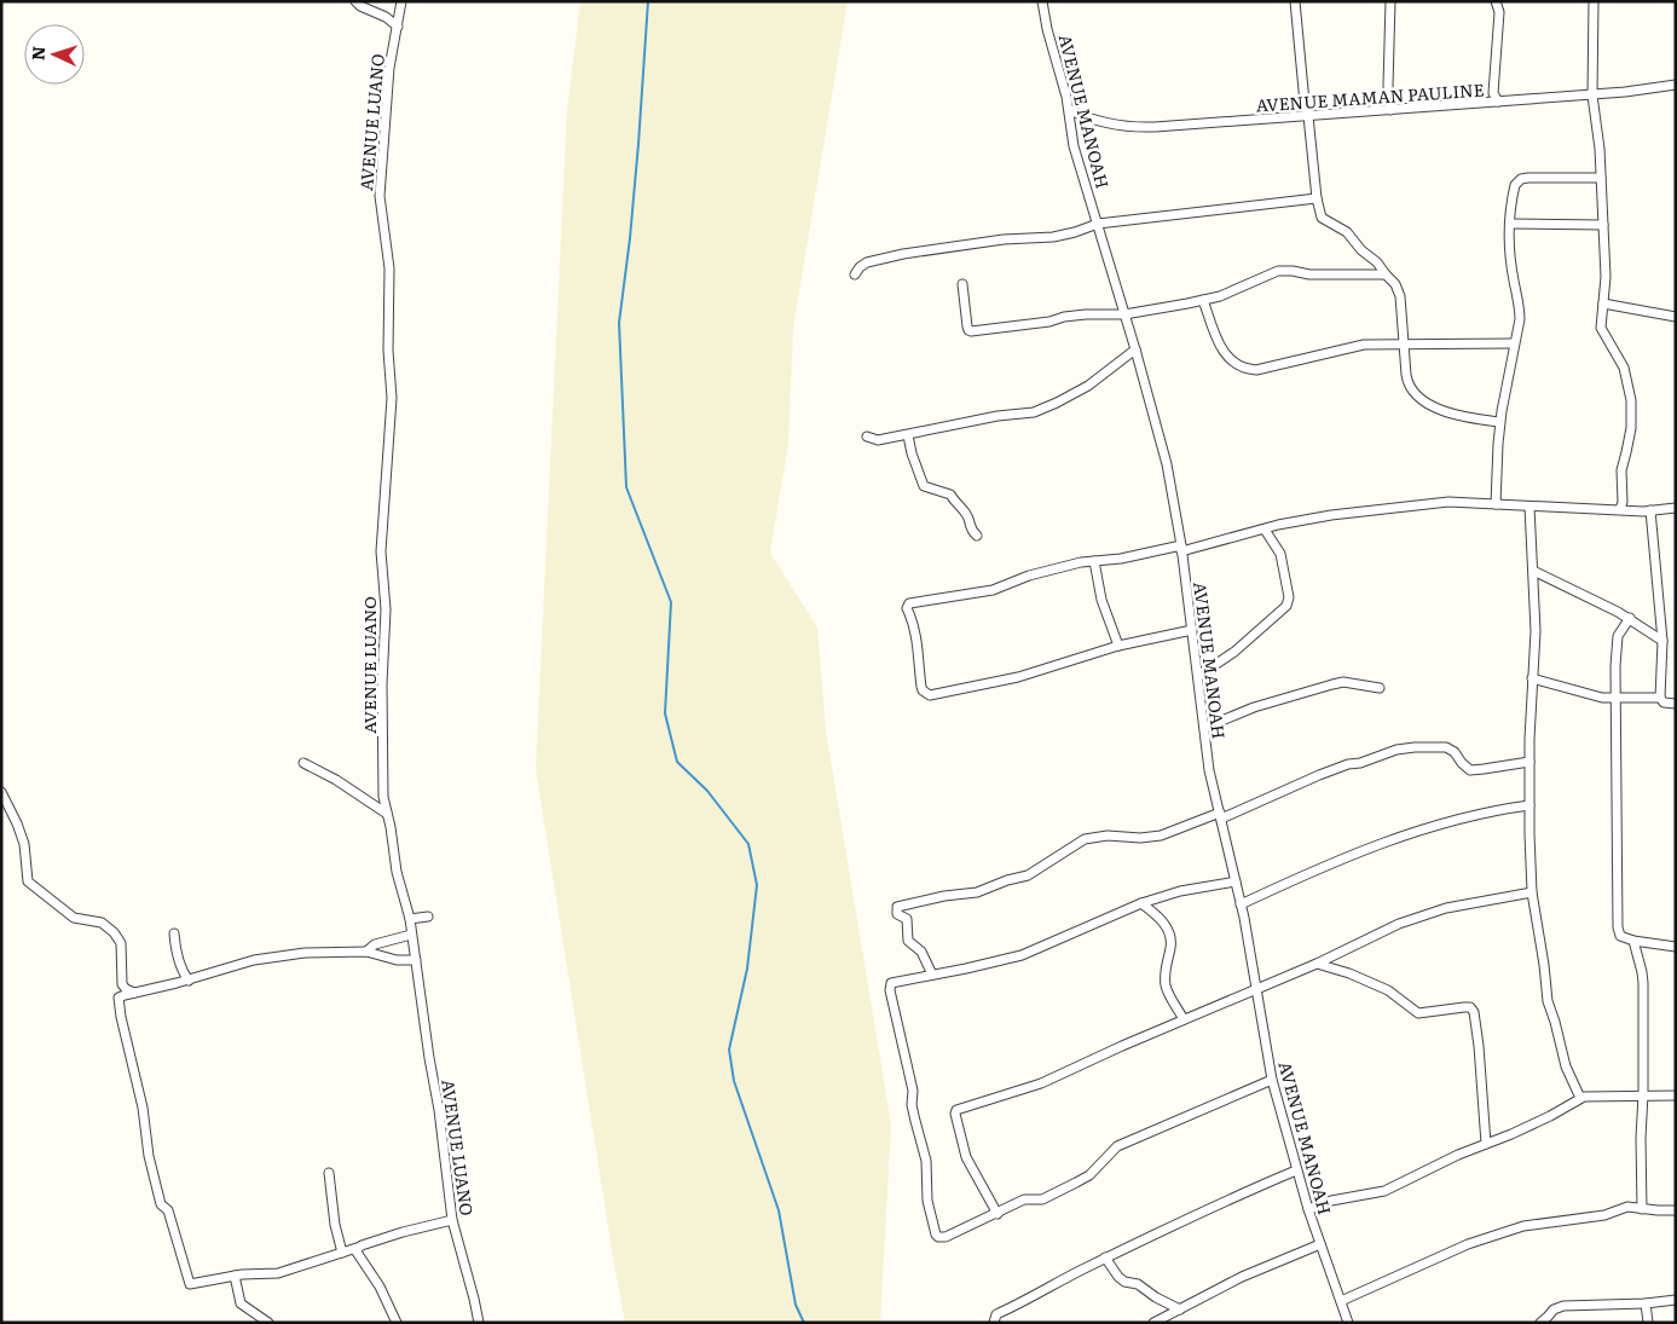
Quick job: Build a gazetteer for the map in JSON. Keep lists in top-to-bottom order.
{
  "streets": {
    "street": ["AVENUE MAMAN PAULINE", "AVENUE MANOAH", "AVENUE LUANO"]
  },
  "crossings": [
    ["AVENUE MAMAN PAULINE", "AVENUE MANOAH"]
  ],
  "north": "left"
}
